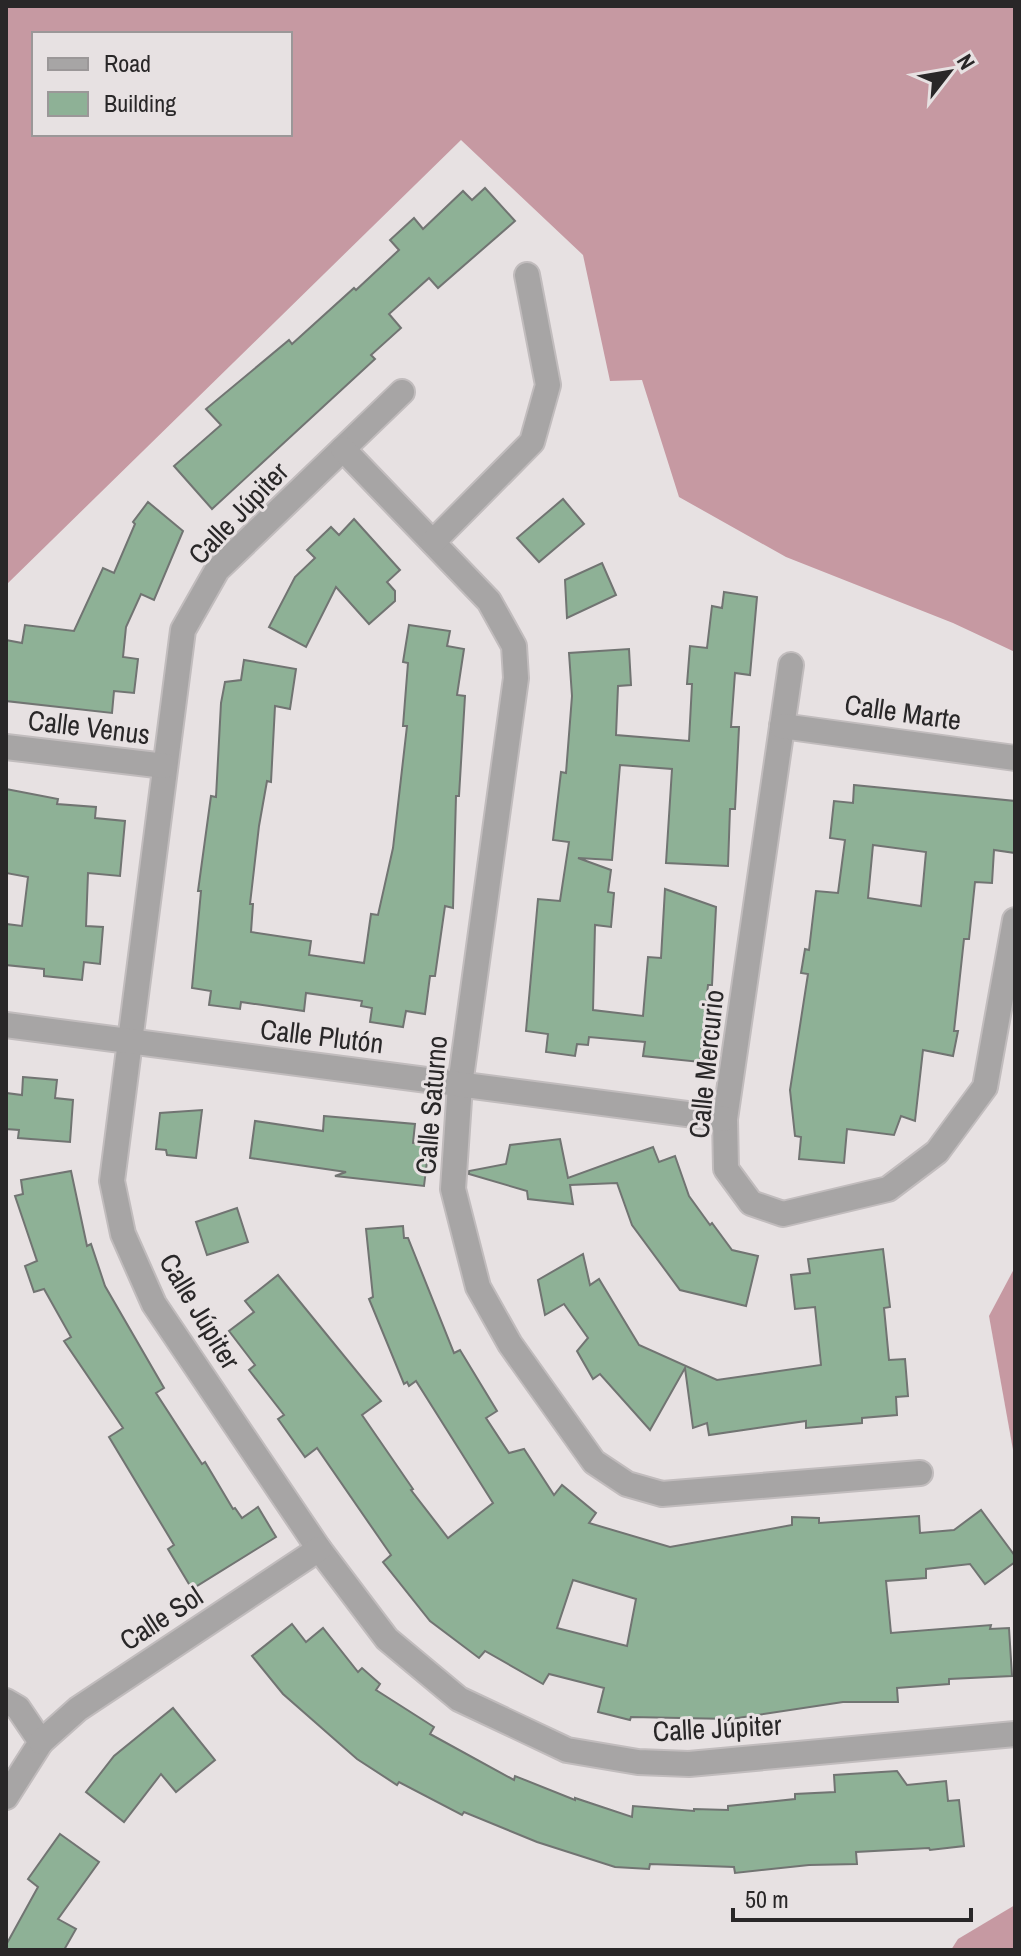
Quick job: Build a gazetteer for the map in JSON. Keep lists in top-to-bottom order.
{
  "streets": {
    "street": [
      "Calle Júpiter",
      "Calle Marte",
      "Calle Venus",
      "Calle Plutón",
      "Calle Mercurio",
      "Calle Saturno",
      "Calle Sol"
    ]
  },
  "crossings": [
    ["Calle Júpiter", "Calle Venus"],
    ["Calle Júpiter", "Calle Plutón"],
    ["Calle Júpiter", "Calle Saturno"],
    ["Calle Júpiter", "Calle Sol"],
    ["Calle Marte", "Calle Mercurio"],
    ["Calle Plutón", "Calle Mercurio"],
    ["Calle Plutón", "Calle Saturno"]
  ],
  "legend": ["Road", "Building"],
  "scale_bar": "50 m",
  "north": "top right"
}
